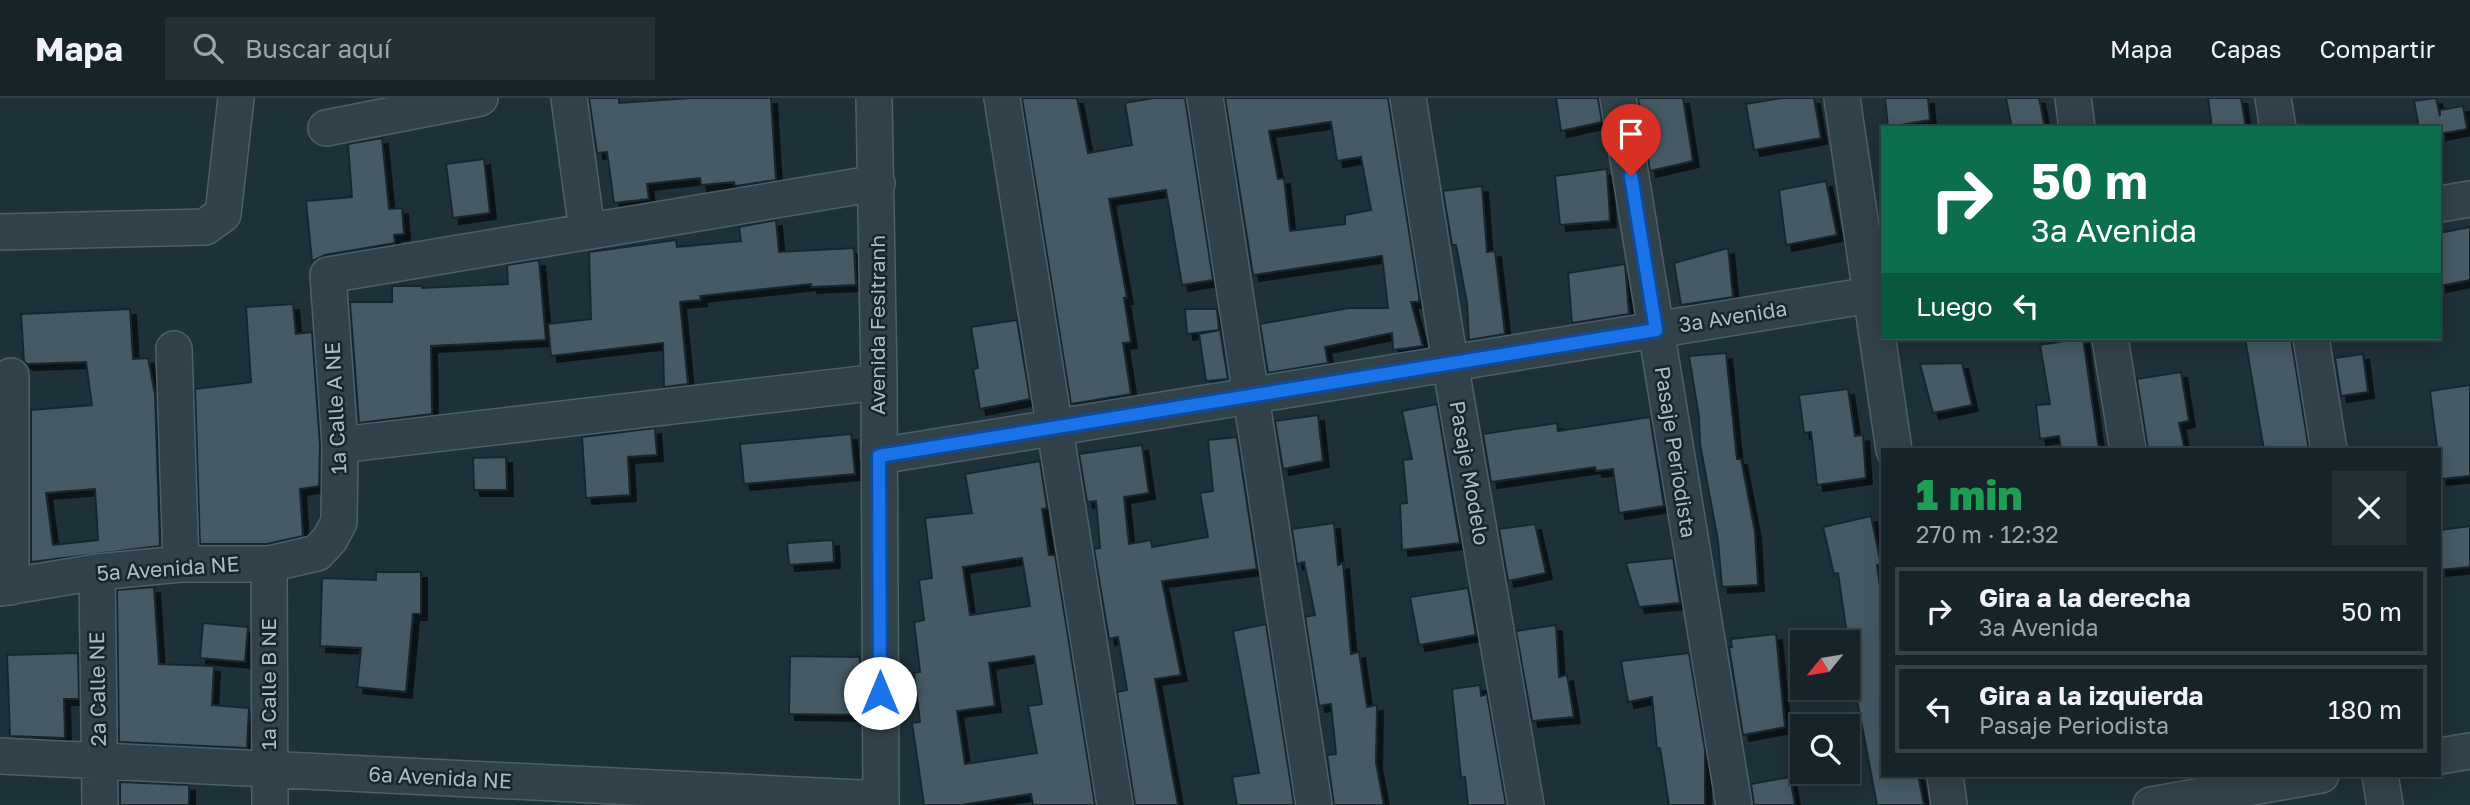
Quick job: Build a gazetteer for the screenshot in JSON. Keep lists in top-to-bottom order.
{
  "streets": {
    "street": [
      "3a Avenida",
      "Avenida Fesitranh",
      "1a Calle A NE",
      "Pasaje Periodista",
      "Pasaje Modelo",
      "5a Avenida NE",
      "1a Calle B NE",
      "2a Calle NE",
      "6a Avenida NE"
    ]
  },
  "crossings": [
    ["3a Avenida", "Avenida Fesitranh"],
    ["3a Avenida", "Pasaje Periodista"],
    ["3a Avenida", "Pasaje Modelo"],
    ["Avenida Fesitranh", "6a Avenida NE"],
    ["1a Calle A NE", "5a Avenida NE"],
    ["5a Avenida NE", "1a Calle B NE"],
    ["5a Avenida NE", "2a Calle NE"],
    ["1a Calle B NE", "6a Avenida NE"],
    ["2a Calle NE", "6a Avenida NE"]
  ],
  "north": "bottom left",
  "page": {
    "header": "Mapa",
    "search": "Buscar aquí",
    "nav": ["Mapa", "Capas", "Compartir"],
    "turn": ["50 m", "3a Avenida"],
    "then": "Luego",
    "heading": ["1 min", "270 m · 12:32"],
    "list": [
      {
        "name": "Gira a la derecha",
        "note": "3a Avenida",
        "value": "50 m"
      },
      {
        "name": "Gira a la izquierda",
        "note": "Pasaje Periodista",
        "value": "180 m"
      }
    ]
  }
}
